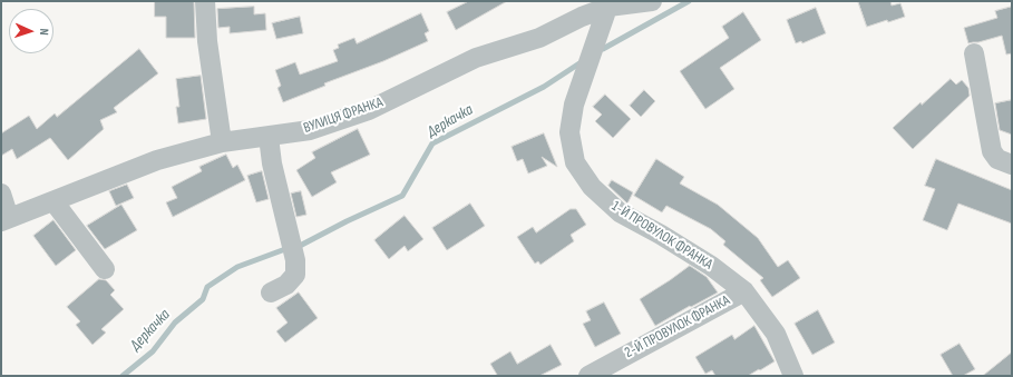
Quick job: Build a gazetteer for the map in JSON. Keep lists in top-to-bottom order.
{
  "streets": {
    "street": ["ВУЛИЦЯ ФРАНКА", "1-Й ПРОВУЛОК ФРАНКА", "2-Й ПРОВУЛОК ФРАНКА"]
  },
  "crossings": [
    ["ВУЛИЦЯ ФРАНКА", "1-Й ПРОВУЛОК ФРАНКА"],
    ["1-Й ПРОВУЛОК ФРАНКА", "2-Й ПРОВУЛОК ФРАНКА"]
  ],
  "water": ["Деркачка"],
  "north": "right"
}
